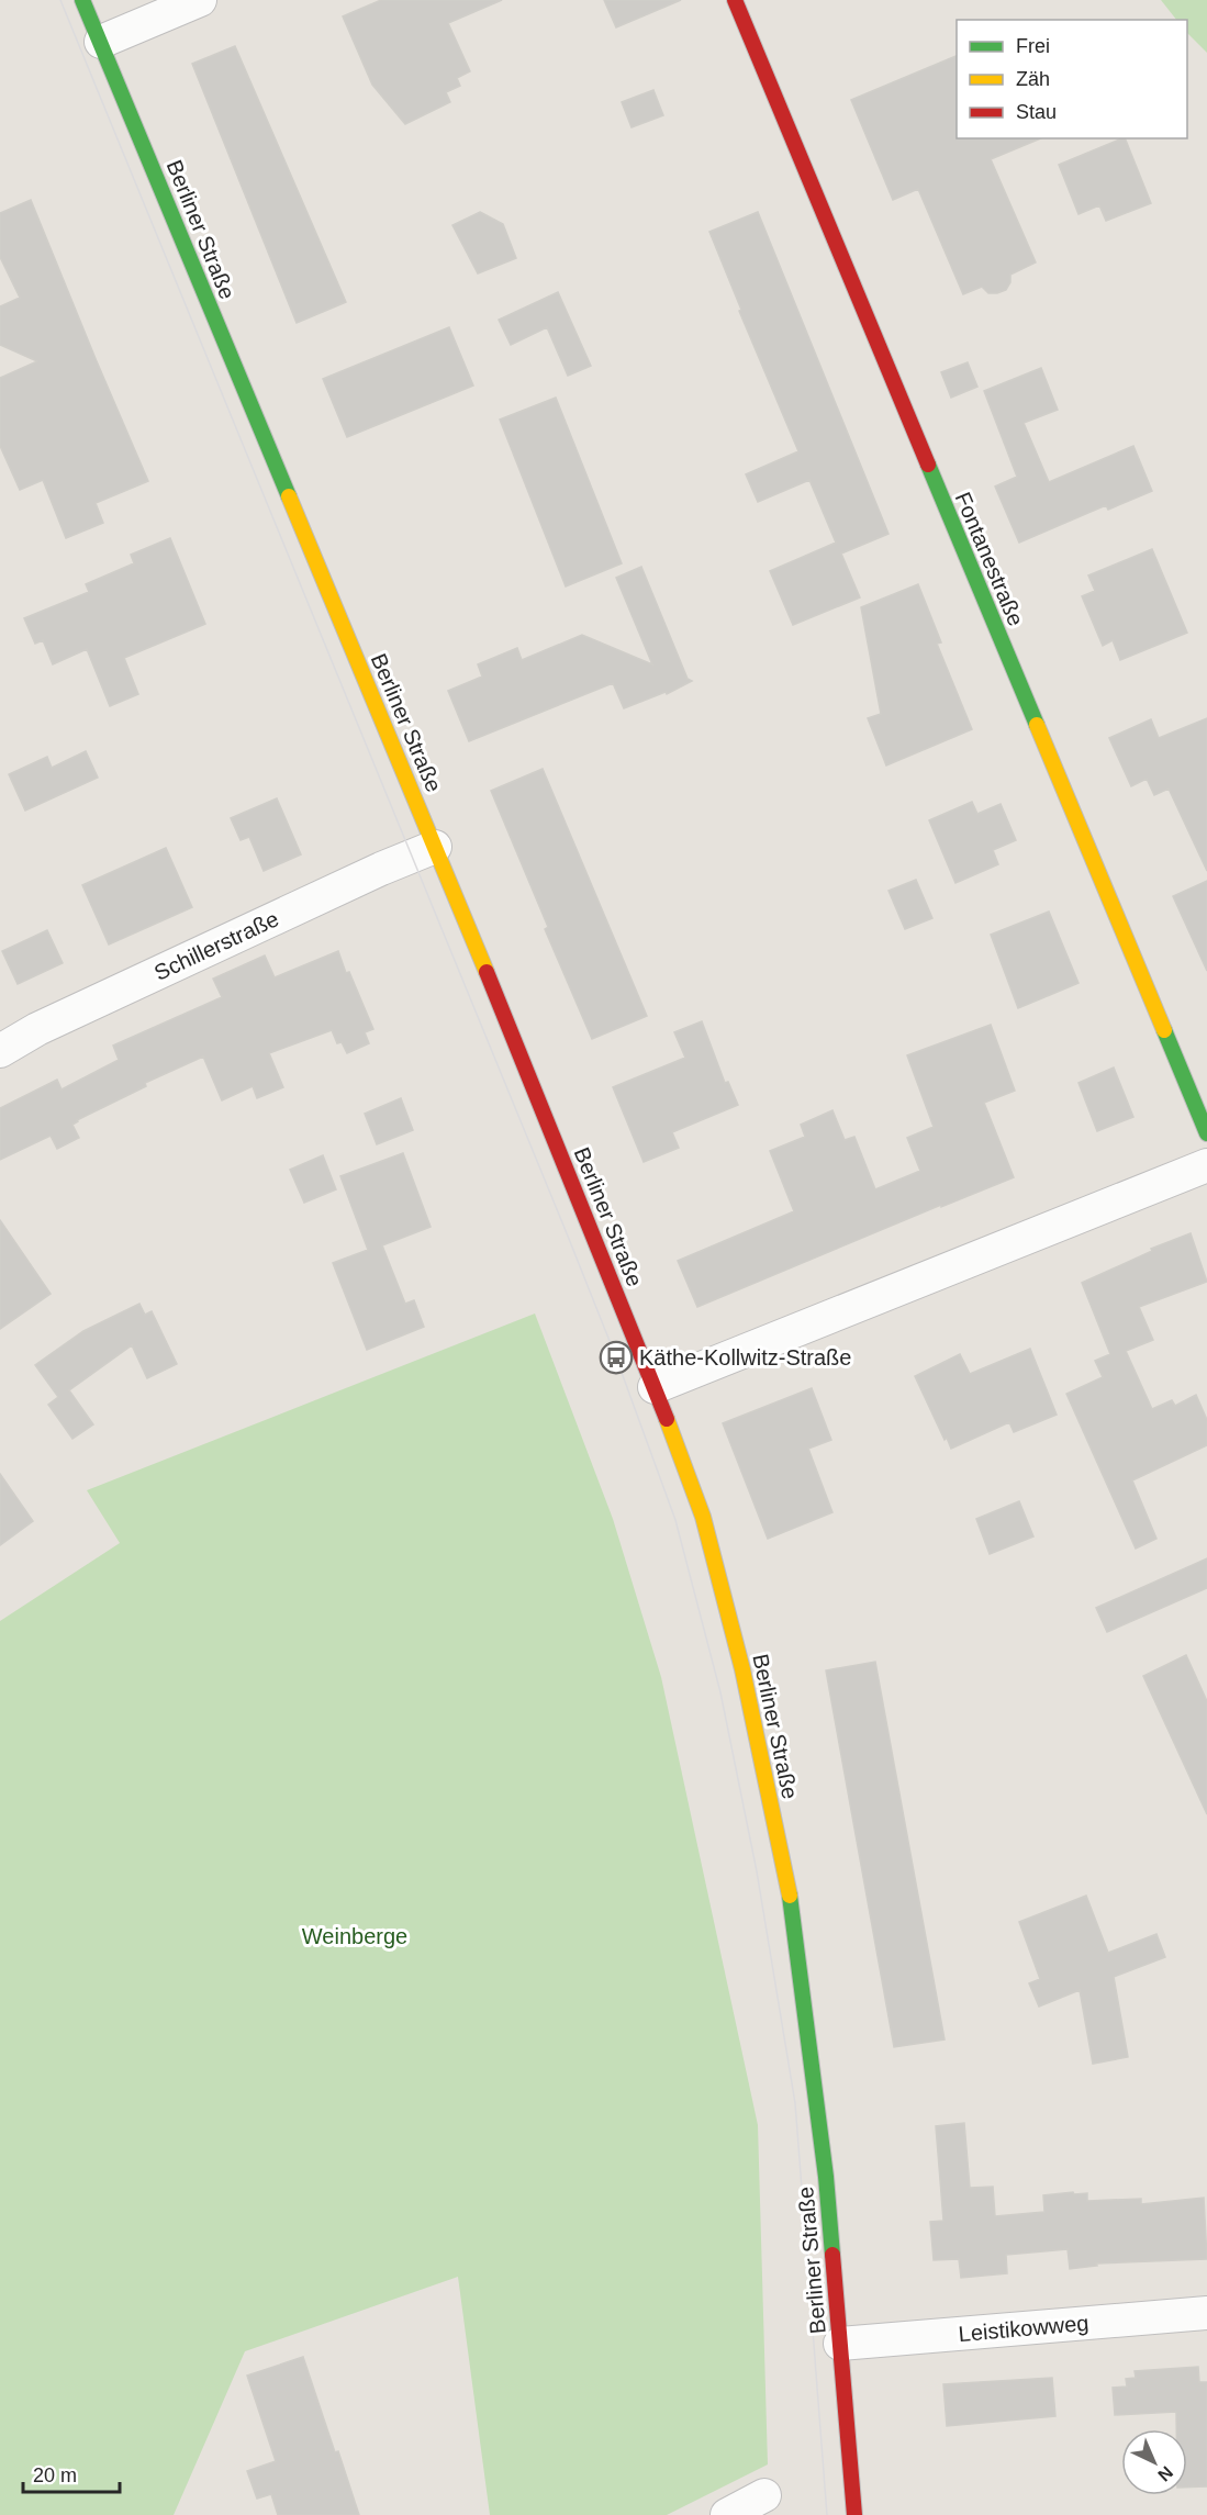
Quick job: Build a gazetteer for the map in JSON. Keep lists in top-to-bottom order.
{
  "streets": {
    "street": [
      "Berliner Straße",
      "Fontanestraße",
      "Schillerstraße",
      "Leistikowweg"
    ]
  },
  "crossings": [
    ["Berliner Straße", "Schillerstraße"],
    ["Berliner Straße", "Leistikowweg"]
  ],
  "parks": ["Weinberge"],
  "places": {
    "bus stop": ["Käthe-Kollwitz-Straße"]
  },
  "legend": ["Frei", "Zäh", "Stau"],
  "scale_bar": "20 m",
  "north": "bottom right"
}
